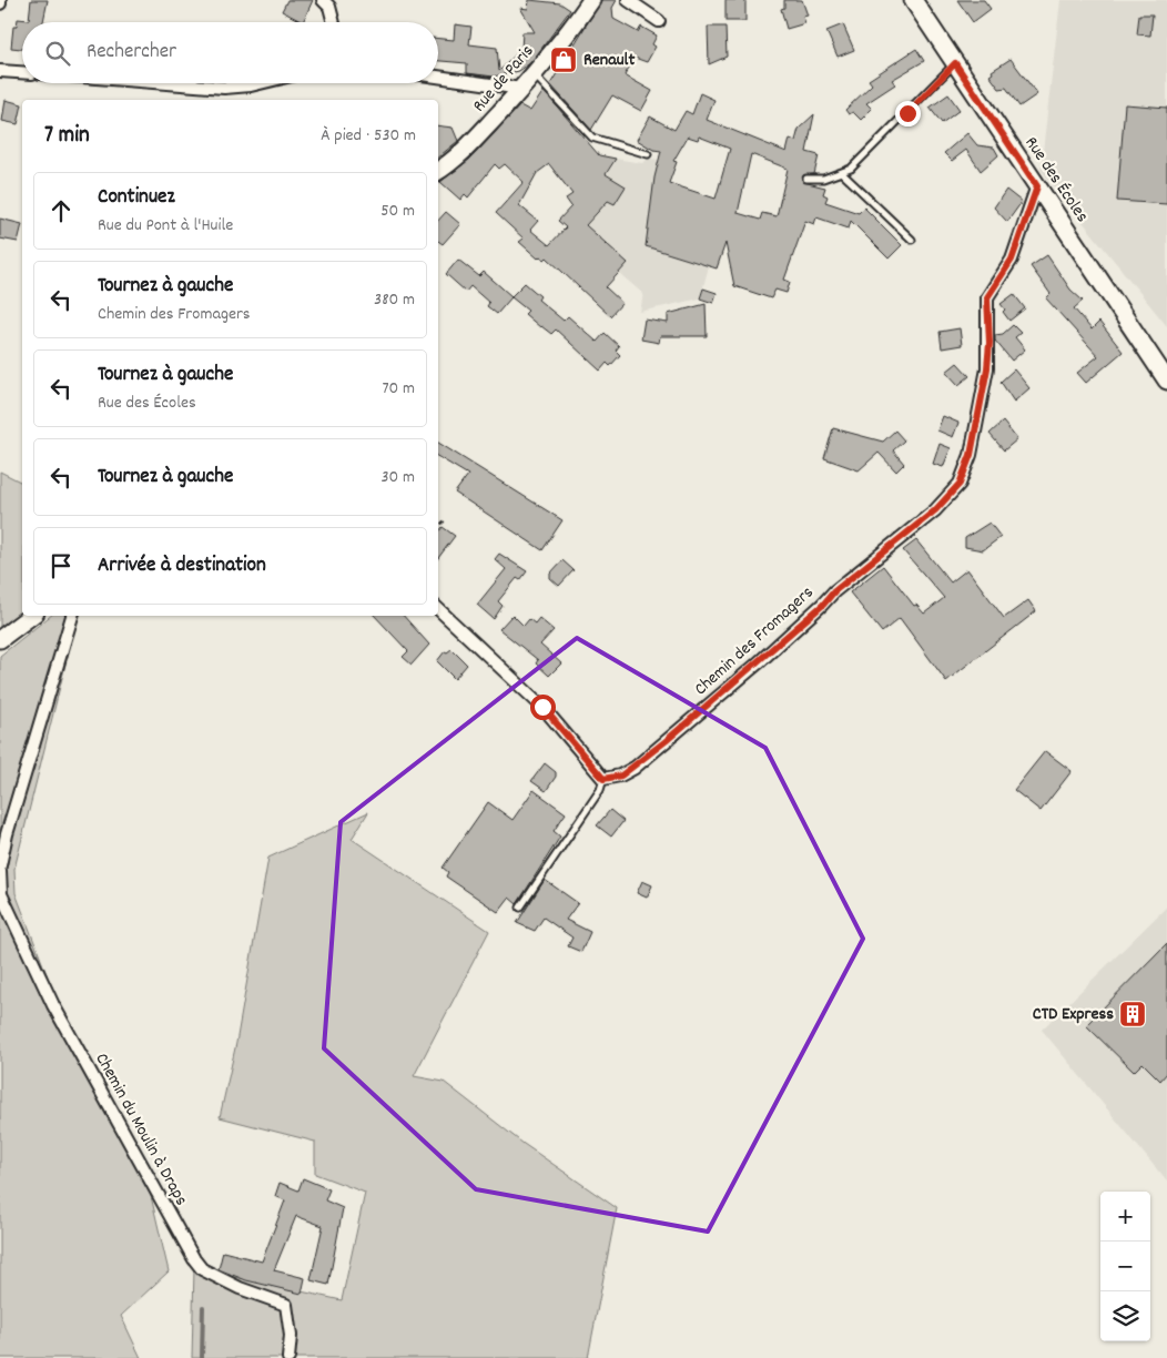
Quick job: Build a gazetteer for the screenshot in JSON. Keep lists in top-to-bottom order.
{
  "streets": {
    "street": [
      "Rue de Paris",
      "Rue des Écoles",
      "Chemin des Fromagers",
      "Chemin du Moulin à Draps"
    ]
  },
  "crossings": [
    ["Rue des Écoles", "Chemin des Fromagers"]
  ],
  "places": {
    "shop": ["Renault"],
    "building": ["CTD Express"]
  },
  "page": {
    "search": "Rechercher",
    "heading": ["7 min", "À pied · 530 m"],
    "list": [
      ["Continuez", "Rue du Pont à l'Huile", "50 m"],
      ["Tournez à gauche", "Chemin des Fromagers", "380 m"],
      ["Tournez à gauche", "Rue des Écoles", "70 m"],
      ["Tournez à gauche", "30 m"],
      "Arrivée à destination"
    ],
    "map_buttons": ["+", "−"]
  }
}
